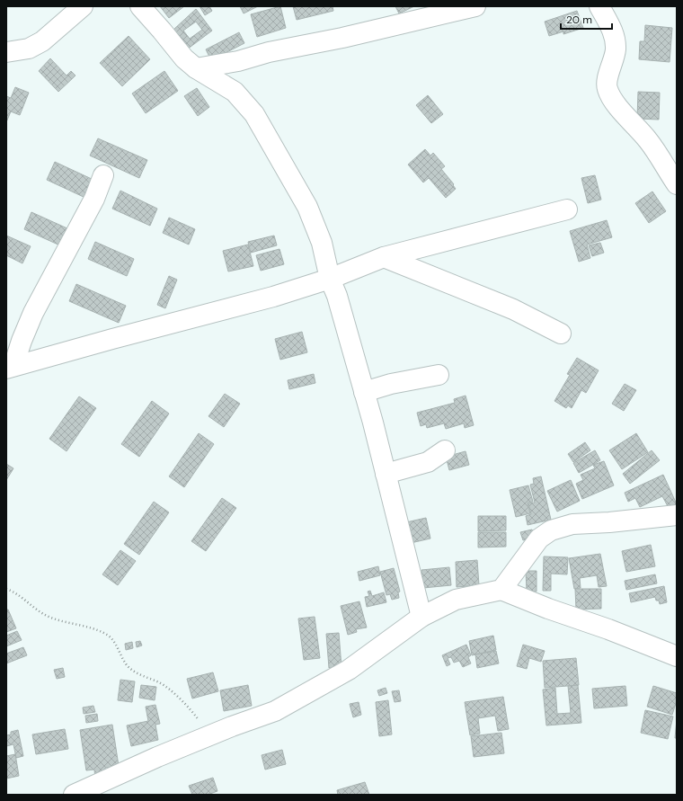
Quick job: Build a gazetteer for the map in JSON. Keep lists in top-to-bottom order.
{
  "scale_bar": "20 m"
}
